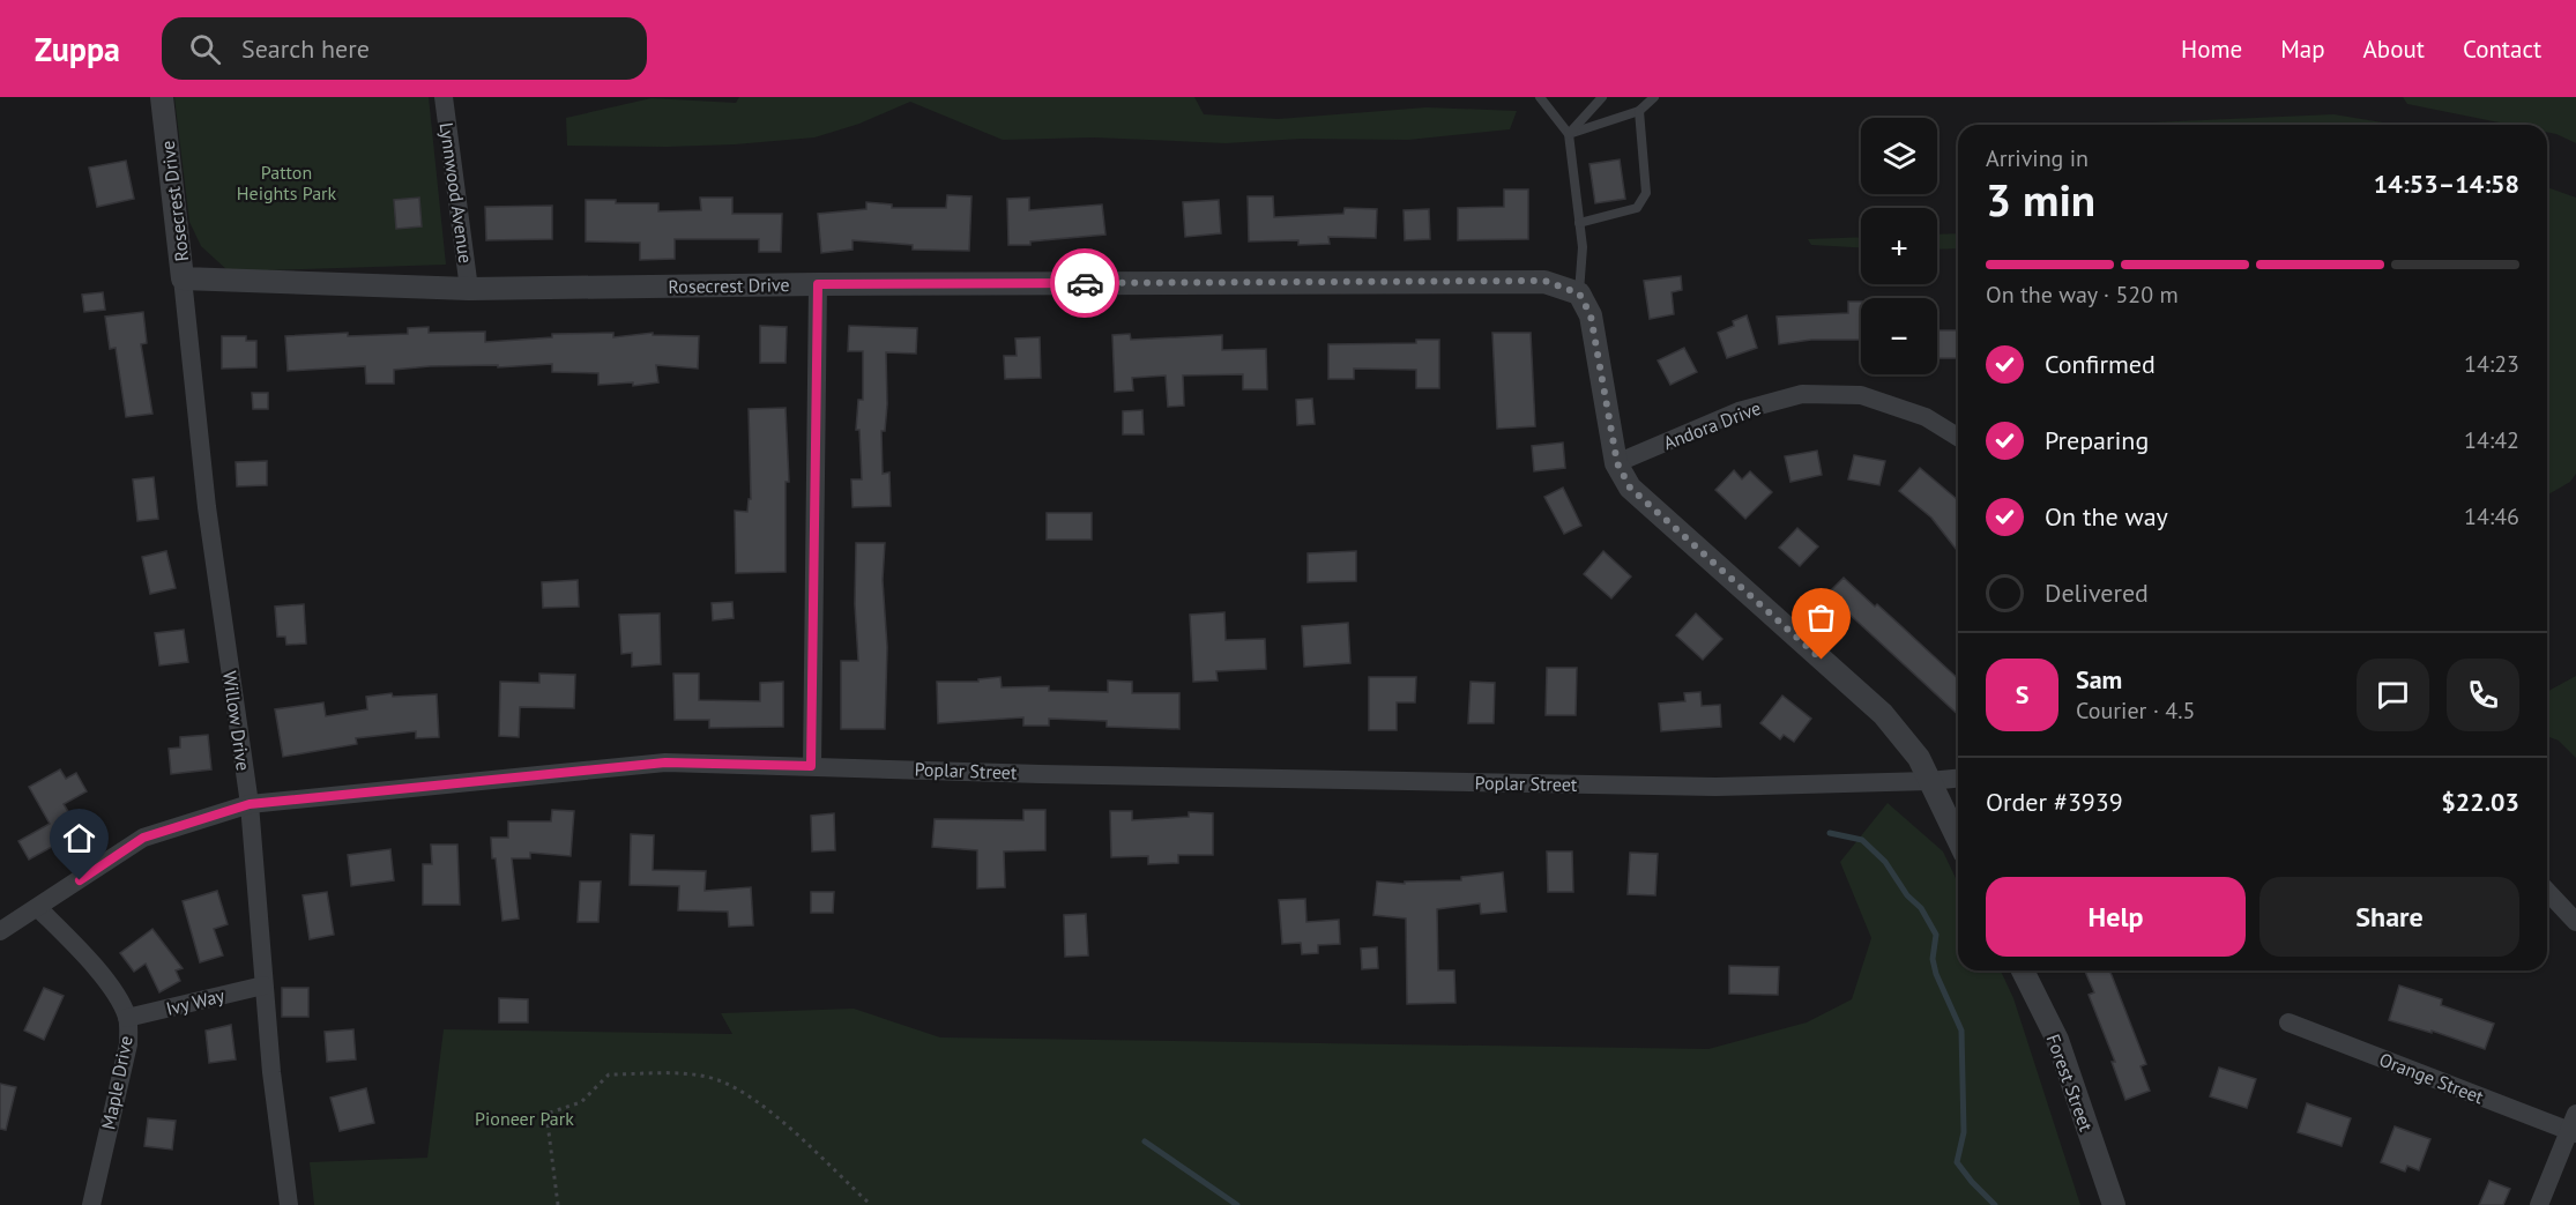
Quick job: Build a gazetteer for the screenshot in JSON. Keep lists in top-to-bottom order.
{
  "streets": {
    "street": [
      "Lynnwood Avenue",
      "Rosecrest Drive",
      "Andora Drive",
      "Willow Drive",
      "Poplar Street",
      "Ivy Way",
      "Orange Street",
      "Maple Drive",
      "Forest Street"
    ]
  },
  "crossings": [
    ["Lynnwood Avenue", "Rosecrest Drive"],
    ["Rosecrest Drive", "Willow Drive"],
    ["Willow Drive", "Poplar Street"],
    ["Willow Drive", "Ivy Way"],
    ["Poplar Street", "Maple Drive"],
    ["Ivy Way", "Maple Drive"]
  ],
  "parks": ["Patton Heights Park", "Pioneer Park"],
  "page": {
    "header": "Zuppa",
    "search": "Search here",
    "nav": [
      "Home",
      "Map",
      "About",
      "Contact"
    ],
    "map_buttons": ["+", "−"],
    "heading": ["3 min", "Arriving in", "14:53–14:58"],
    "panel": [
      "Sam",
      "Courier · 4.5",
      "Order #3939",
      "$22.03"
    ],
    "bar": "On the way · 520 m",
    "list": [
      ["Confirmed", "14:23"],
      ["Preparing", "14:42"],
      ["On the way", "14:46"],
      "Delivered"
    ],
    "round": "S",
    "buttons": ["Help", "Share"]
  }
}
